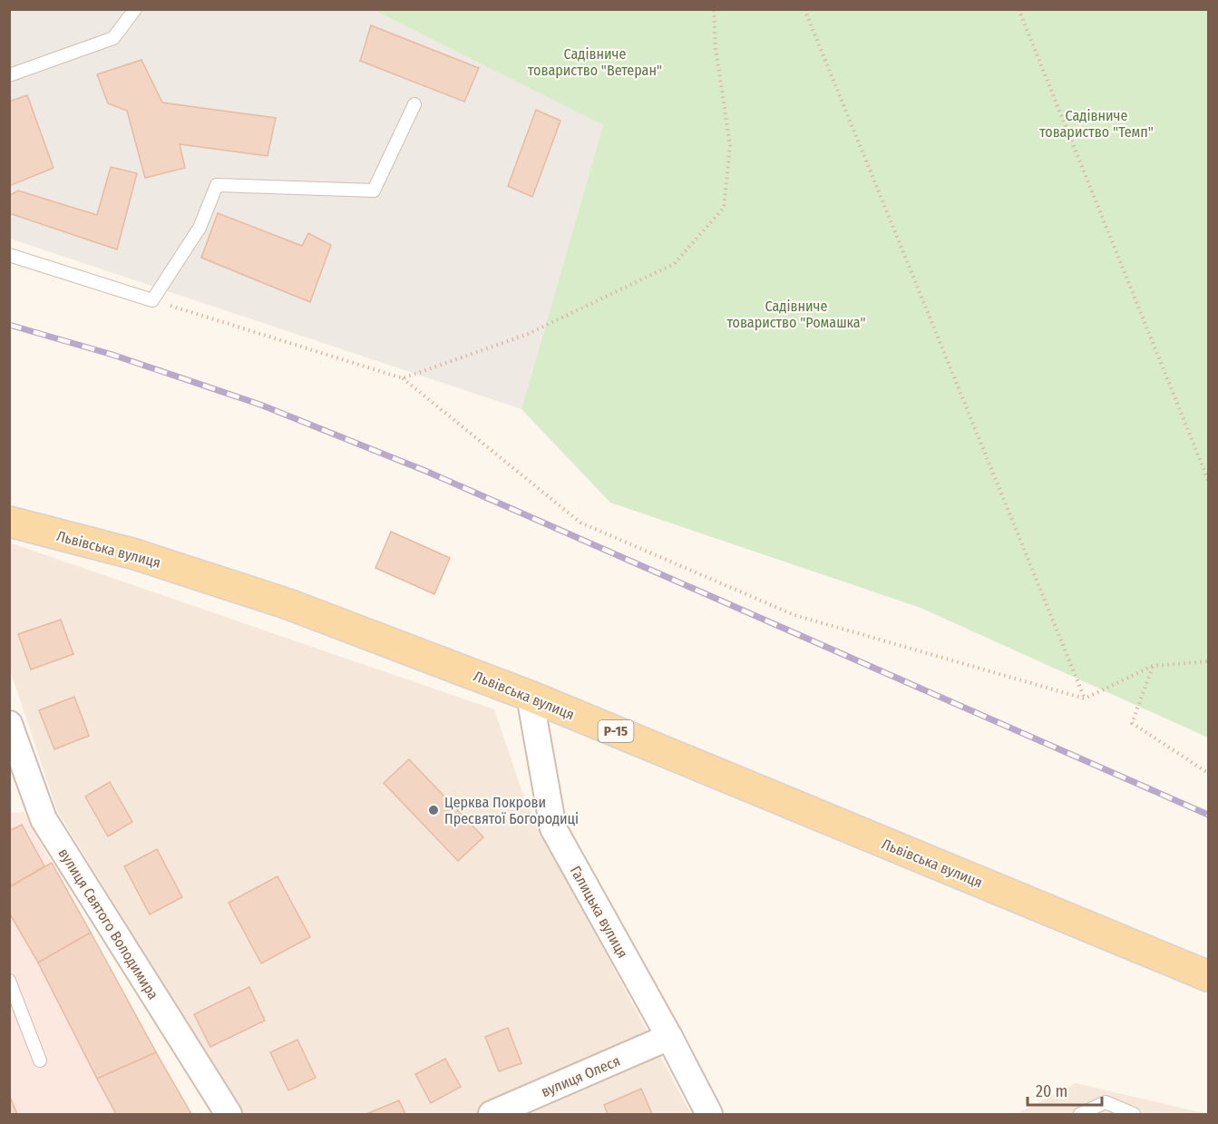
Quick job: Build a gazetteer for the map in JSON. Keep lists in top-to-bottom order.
{
  "streets": {
    "main road": ["Львівська вулиця", "Р-15"],
    "street": ["Галицька вулиця", "вулиця Святого Володимира", "вулиця Олеся"]
  },
  "crossings": [
    ["Львівська вулиця", "Галицька вулиця"],
    ["Галицька вулиця", "вулиця Олеся"]
  ],
  "parks": ["Садівниче товариство \"Ветеран\"", "Садівниче товариство \"Темп\"", "Садівниче товариство \"Ромашка\""],
  "places": ["Церква Покрови Пресвятої Богородиці"],
  "scale_bar": "20 m"
}
